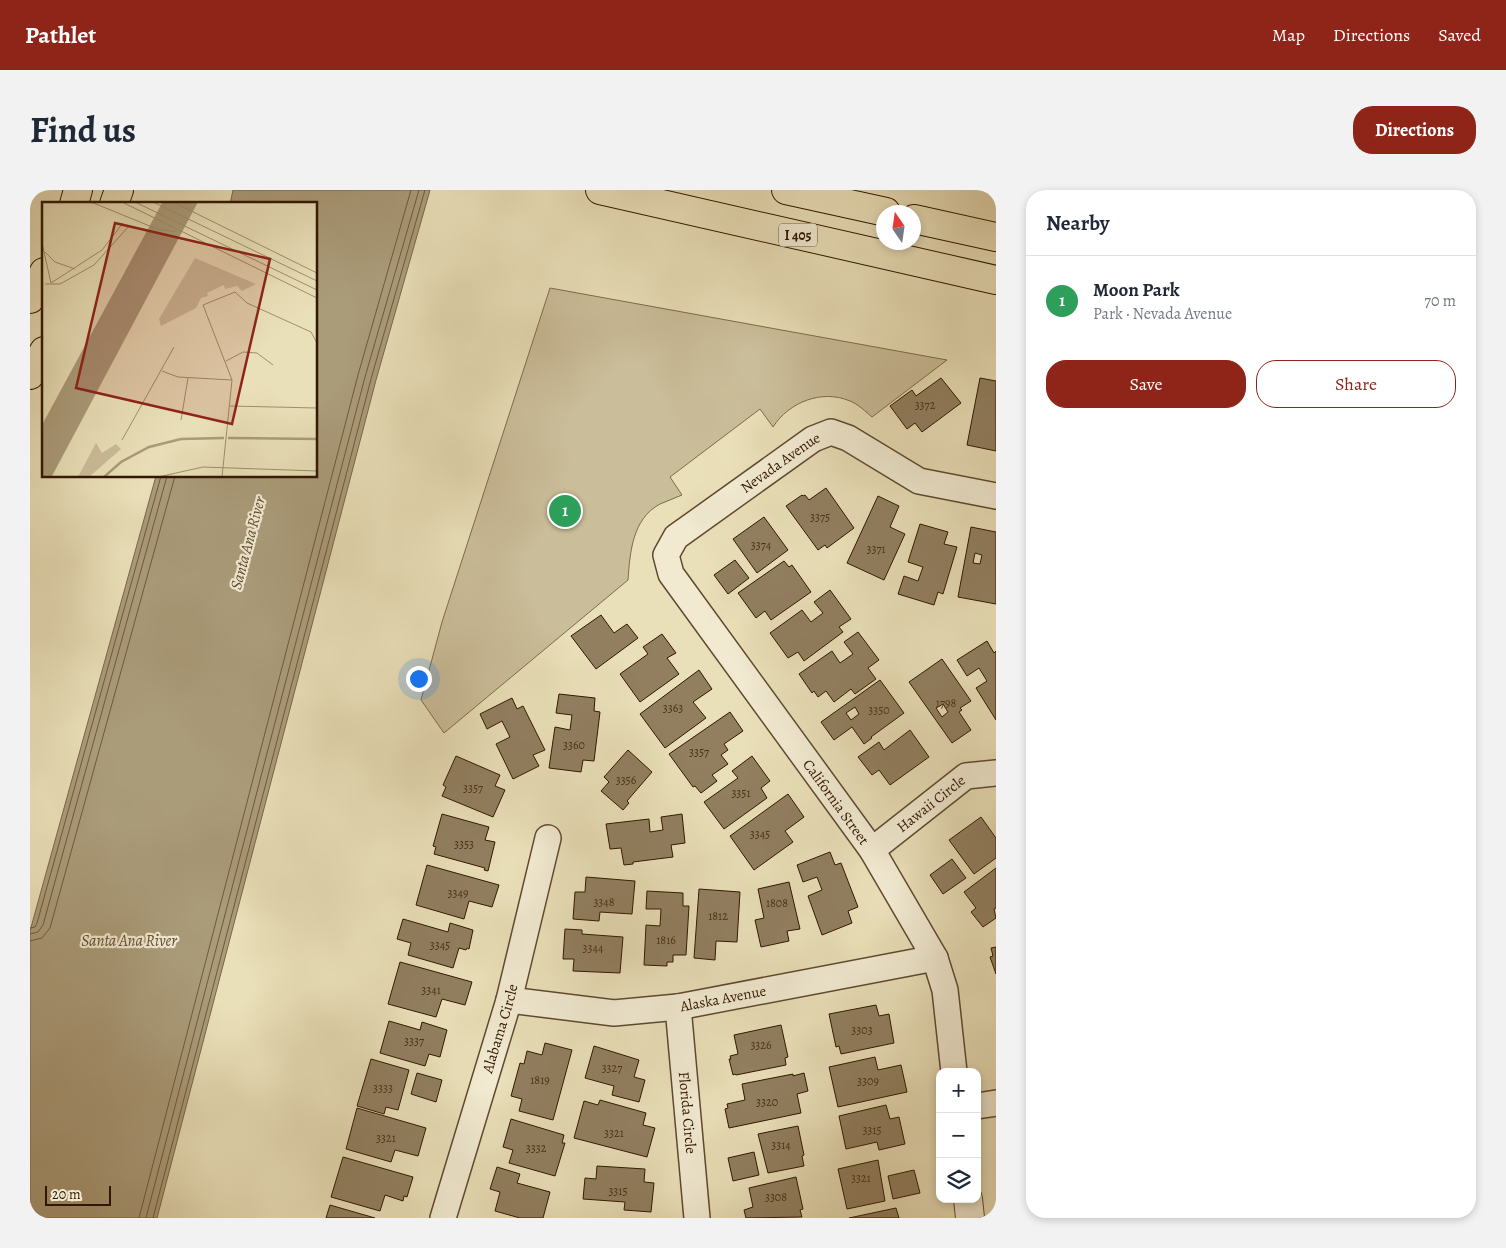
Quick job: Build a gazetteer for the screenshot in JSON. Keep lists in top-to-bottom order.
{
  "streets": {
    "main road": ["I 405"],
    "street": [
      "Nevada Avenue",
      "California Street",
      "Hawaii Circle",
      "Alaska Avenue",
      "Alabama Circle",
      "Florida Circle"
    ]
  },
  "crossings": [
    ["Nevada Avenue", "California Street"],
    ["California Street", "Hawaii Circle"],
    ["California Street", "Alaska Avenue"],
    ["Alaska Avenue", "Alabama Circle"],
    ["Alaska Avenue", "Florida Circle"]
  ],
  "water": ["Santa Ana River"],
  "house_numbers": [
    "3372",
    "3375",
    "3374",
    "3371",
    "1798",
    "3363",
    "3350",
    "3360",
    "3357",
    "3356",
    "3357",
    "3351",
    "3345",
    "3353",
    "3349",
    "3348",
    "1808",
    "1812",
    "1816",
    "3345",
    "3344",
    "3341",
    "3303",
    "3337",
    "3326",
    "3327",
    "1819",
    "3309",
    "3333",
    "3320",
    "3315",
    "3321",
    "3321",
    "3314",
    "3332",
    "3321",
    "3315",
    "3308"
  ],
  "scale_bar": "20 m",
  "north": "top",
  "page": {
    "header": "Pathlet",
    "nav": ["Map", "Directions", "Saved"],
    "title": "Find us",
    "buttons": [
      "Directions",
      ["Save", "Share"]
    ],
    "heading": "Nearby",
    "list": [
      {
        "mark": "1",
        "name": "Moon Park",
        "note": "Park · Nevada Avenue",
        "value": "70 m"
      }
    ],
    "pins": "1",
    "map_buttons": ["+", "−"],
    "scale": "20 m"
  }
}
